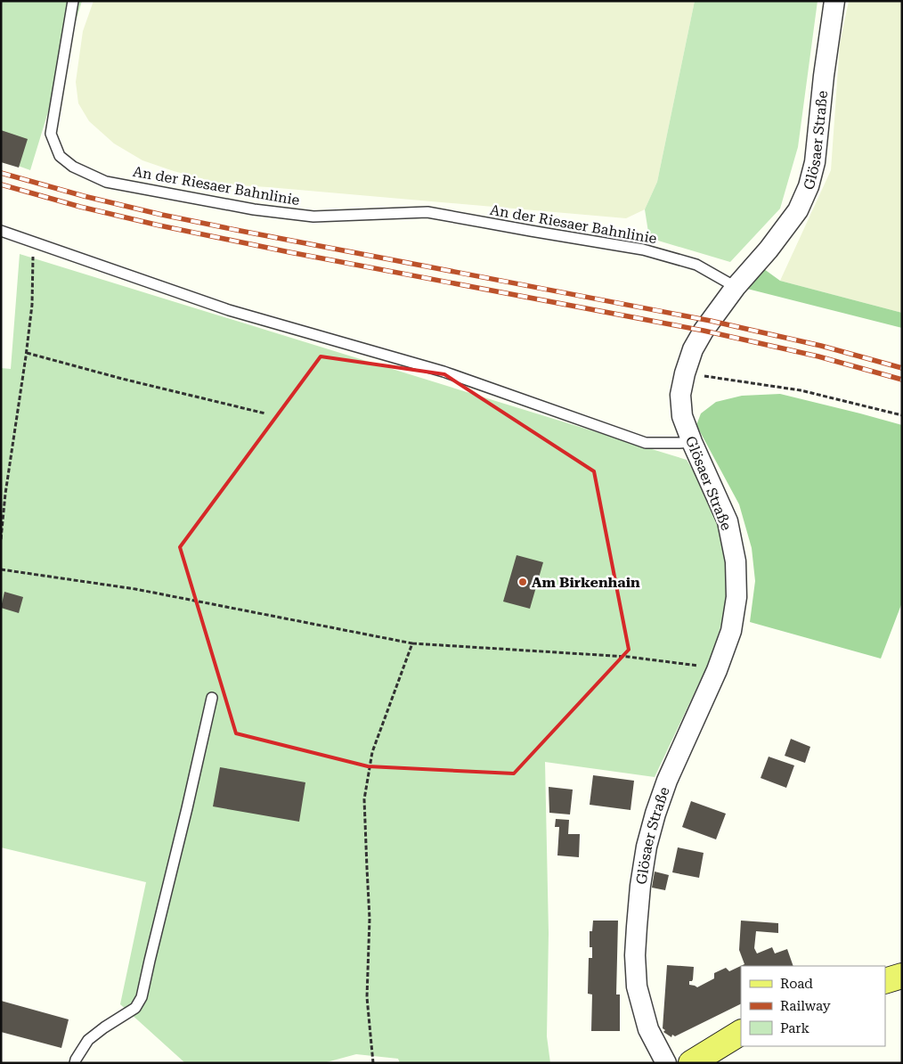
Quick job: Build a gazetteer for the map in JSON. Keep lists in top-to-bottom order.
{
  "streets": {
    "street": ["Glösaer Straße"],
    "lane": ["An der Riesaer Bahnlinie"]
  },
  "crossings": [
    ["Glösaer Straße", "An der Riesaer Bahnlinie"]
  ],
  "places": ["Am Birkenhain"],
  "legend": ["Road", "Railway", "Park"]
}
